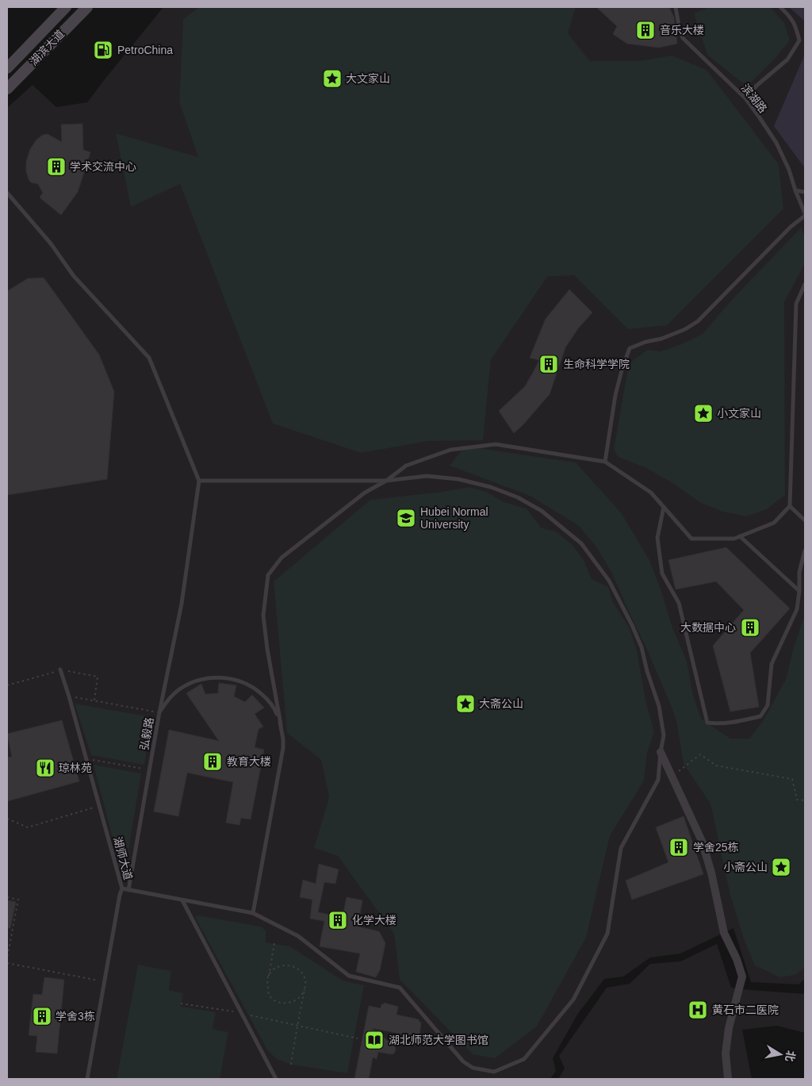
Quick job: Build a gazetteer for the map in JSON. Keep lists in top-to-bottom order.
{
  "streets": {
    "main road": ["湖滨大道"],
    "lane": ["滨湖路", "弘毅路", "湖师大道"]
  },
  "places": {
    "building": [
      "音乐大楼",
      "学术交流中心",
      "生命科学学院",
      "大数据中心",
      "教育大楼",
      "学舍25栋",
      "化学大楼",
      "学舍3栋"
    ],
    "fuel station": ["PetroChina"],
    "place": [
      "大文家山",
      "小文家山",
      "大斋公山",
      "小斋公山"
    ],
    "school or university": ["Hubei Normal University"],
    "restaurant": ["琼林苑"],
    "hospital": ["黄石市二医院"],
    "library": ["湖北师范大学图书馆"]
  },
  "north": "right"
}
